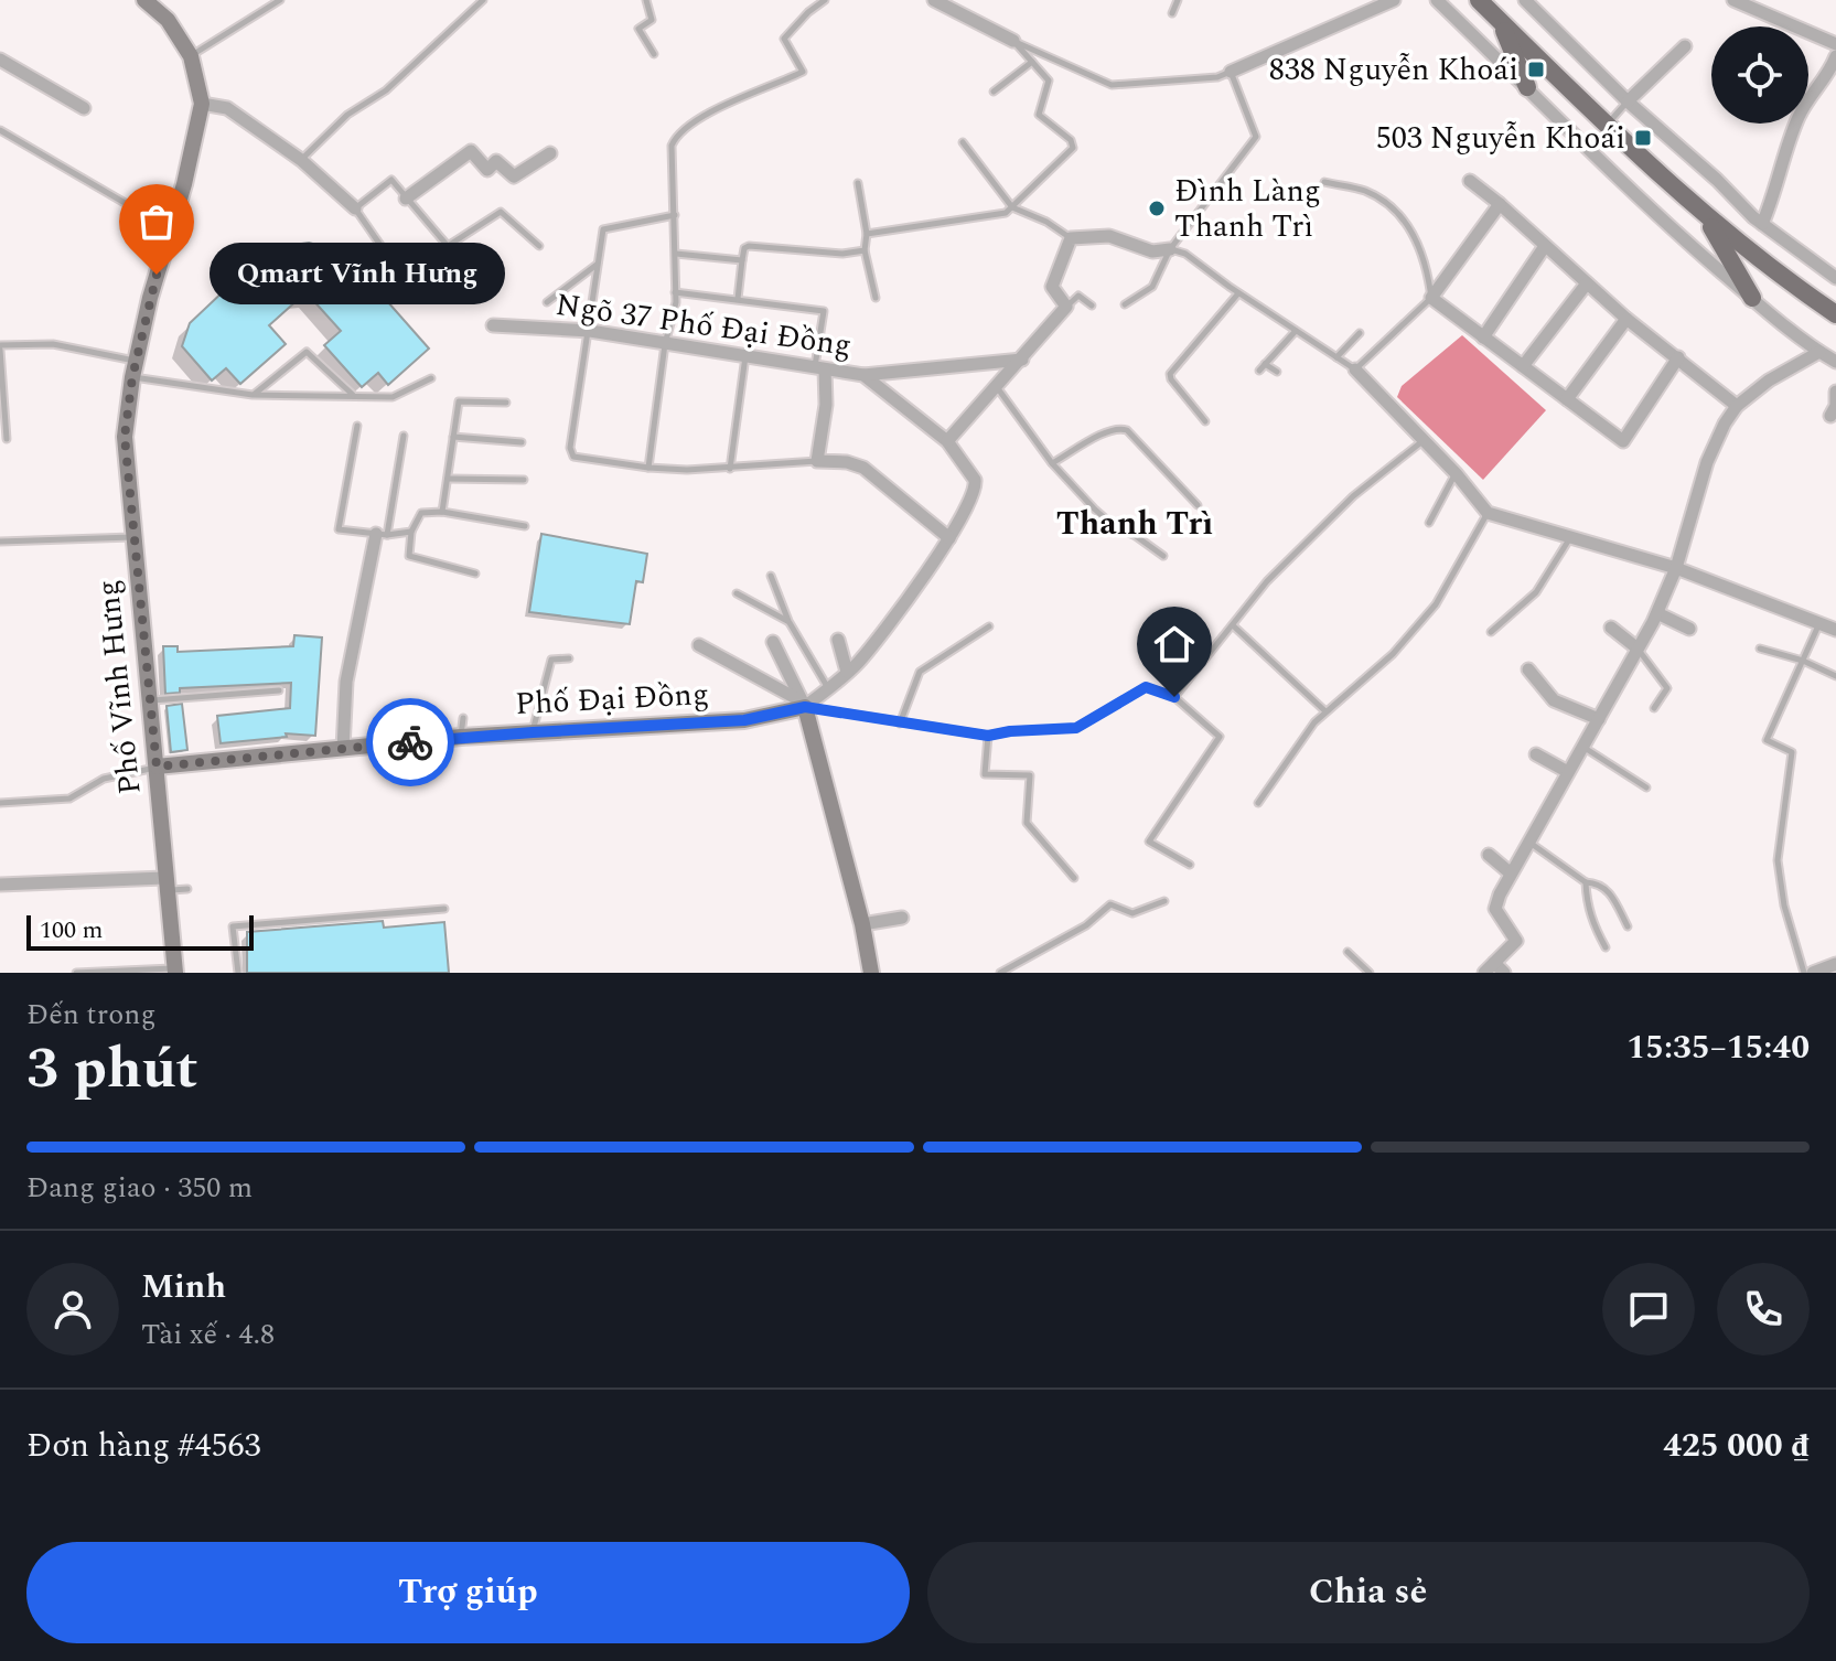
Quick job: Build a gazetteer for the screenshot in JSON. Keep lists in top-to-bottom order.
{
  "streets": {
    "main road": ["Phố Vĩnh Hưng", "Phố Đại Đồng"],
    "street": ["Ngõ 37 Phố Đại Đồng"]
  },
  "crossings": [
    ["Ngõ 37 Phố Đại Đồng", "Phố Đại Đồng"],
    ["Phố Vĩnh Hưng", "Phố Đại Đồng"]
  ],
  "districts": ["Thanh Trì"],
  "places": {
    "transit": ["838 Nguyễn Khoái", "503 Nguyễn Khoái"],
    "other": ["Đình Làng Thanh Trì", "Qmart Vĩnh Hưng"]
  },
  "scale_bar": "100 m",
  "page": {
    "bubble": "Qmart Vĩnh Hưng",
    "scale": "100 m",
    "heading": ["3 phút", "Đến trong", "15:35–15:40"],
    "panel": [
      "Minh",
      "Tài xế · 4.8",
      "Đơn hàng #4563",
      "425 000 ₫"
    ],
    "bar": "Đang giao · 350 m",
    "buttons": ["Trợ giúp", "Chia sẻ"]
  }
}
